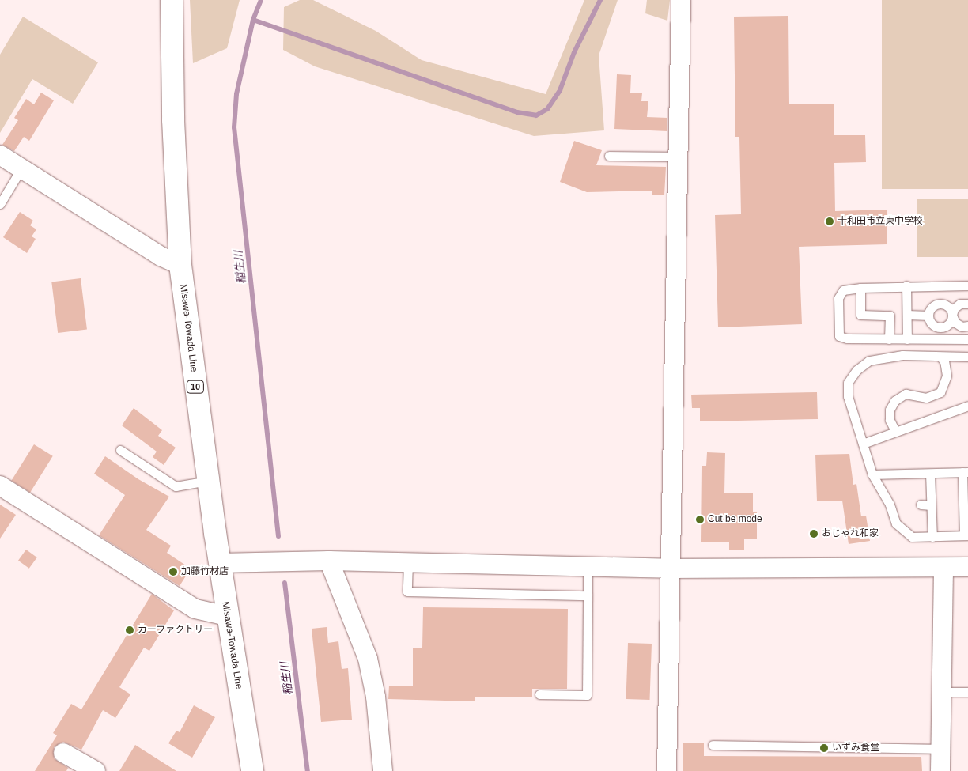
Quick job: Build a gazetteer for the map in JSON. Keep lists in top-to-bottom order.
{
  "streets": {
    "main road": ["Misawa-Towada Line", "10"]
  },
  "water": ["稲生川"],
  "places": [
    "十和田市立東中学校",
    "Cut be mode",
    "おじゃれ和家",
    "加藤竹材店",
    "カーファクトリー",
    "いずみ食堂"
  ]
}
